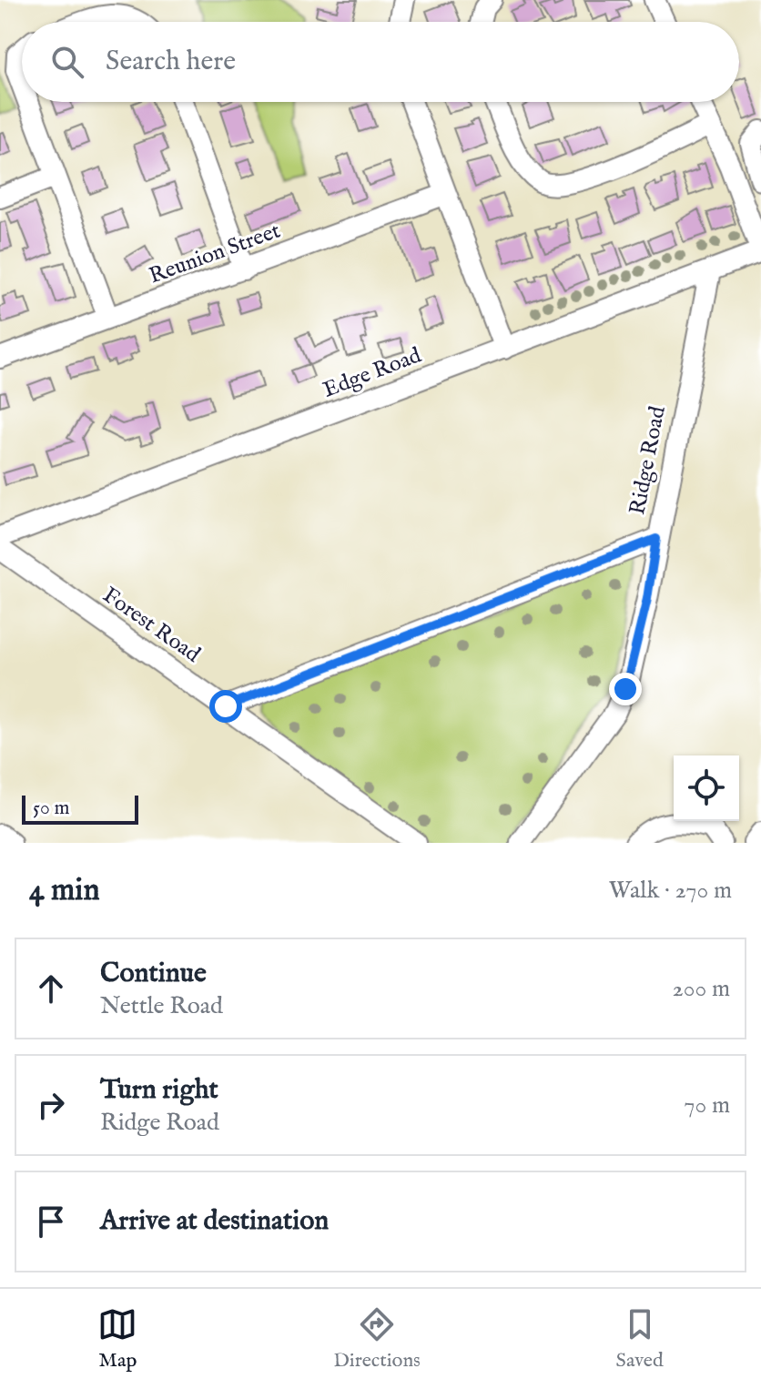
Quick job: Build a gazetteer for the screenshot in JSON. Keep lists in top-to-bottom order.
{
  "streets": {
    "street": [
      "Reunion Street",
      "Edge Road",
      "Ridge Road",
      "Forest Road"
    ]
  },
  "crossings": [
    ["Edge Road", "Ridge Road"]
  ],
  "scale_bar": "50 m",
  "page": {
    "search": "Search here",
    "scale": "50 m",
    "heading": ["4 min", "Walk · 270 m"],
    "list": [
      ["Continue", "Nettle Road", "200 m"],
      ["Turn right", "Ridge Road", "70 m"],
      "Arrive at destination"
    ],
    "nav": ["Map", "Directions", "Saved"]
  }
}
